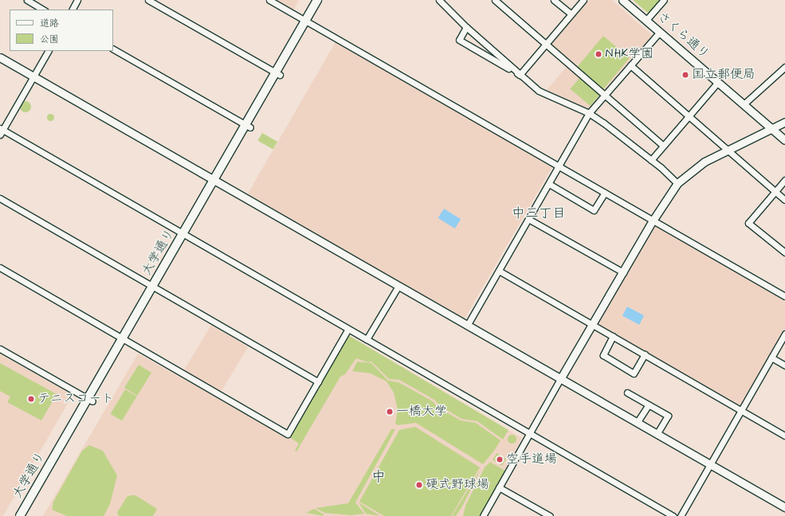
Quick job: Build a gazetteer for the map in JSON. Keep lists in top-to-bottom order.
{
  "streets": {
    "main road": ["大学通り"],
    "street": ["さくら通り"]
  },
  "districts": ["中三丁目", "中"],
  "places": [
    "NHK学園",
    "国立郵便局",
    "テニスコート",
    "一橋大学",
    "空手道場",
    "硬式野球場"
  ],
  "legend": ["道路", "公園"]
}
